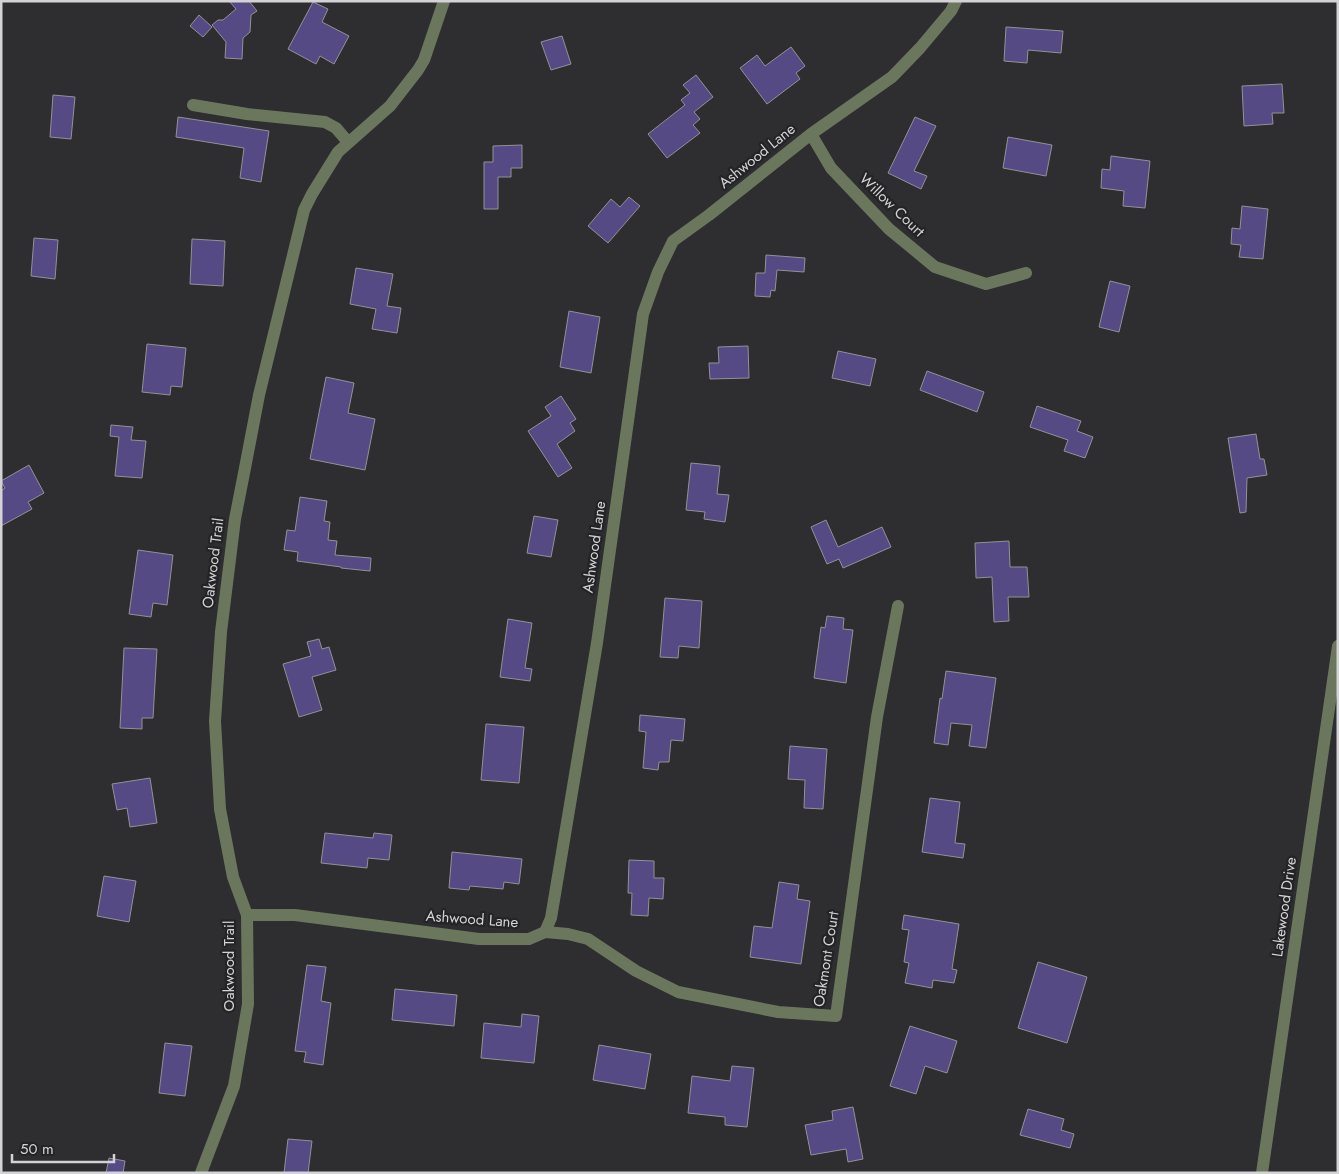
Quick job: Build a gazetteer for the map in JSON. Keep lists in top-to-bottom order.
{
  "streets": {
    "street": [
      "Ashwood Lane",
      "Willow Court",
      "Oakwood Trail",
      "Lakewood Drive",
      "Oakmont Court"
    ]
  },
  "crossings": [
    ["Ashwood Lane", "Willow Court"],
    ["Ashwood Lane", "Oakwood Trail"],
    ["Ashwood Lane", "Oakmont Court"]
  ],
  "scale_bar": "50 m"
}
